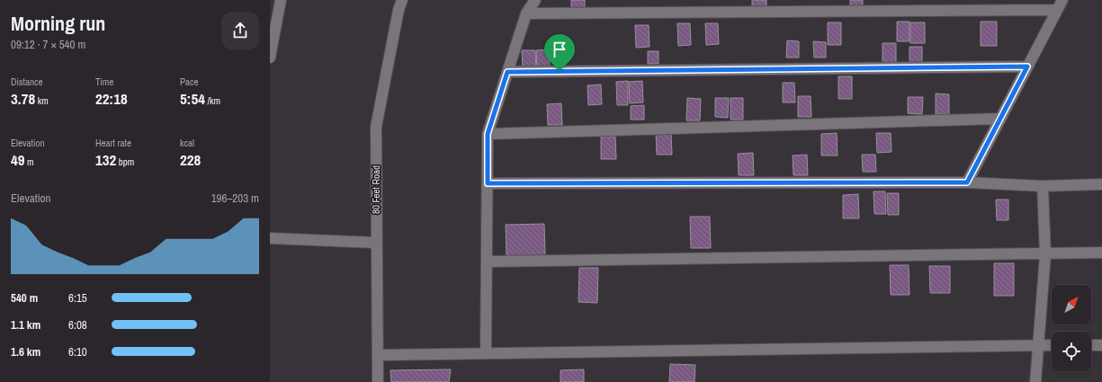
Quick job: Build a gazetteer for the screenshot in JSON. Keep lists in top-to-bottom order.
{
  "streets": {
    "street": ["80 Feet Road"]
  },
  "north": "top right",
  "page": {
    "heading": ["Morning run", "09:12 · 7 × 540 m"],
    "stats": [
      ["Distance", "3.78 km"],
      ["Time", "22:18"],
      ["Pace", "5:54 /km"],
      ["Elevation", "49 m"],
      ["Heart rate", "132 bpm"],
      ["kcal", "228"]
    ],
    "chart": ["Elevation", "196–203 m"],
    "list": [
      {
        "name": "540 m",
        "note": "6:15"
      },
      {
        "name": "1.1 km",
        "note": "6:08"
      },
      {
        "name": "1.6 km",
        "note": "6:10"
      }
    ]
  }
}
